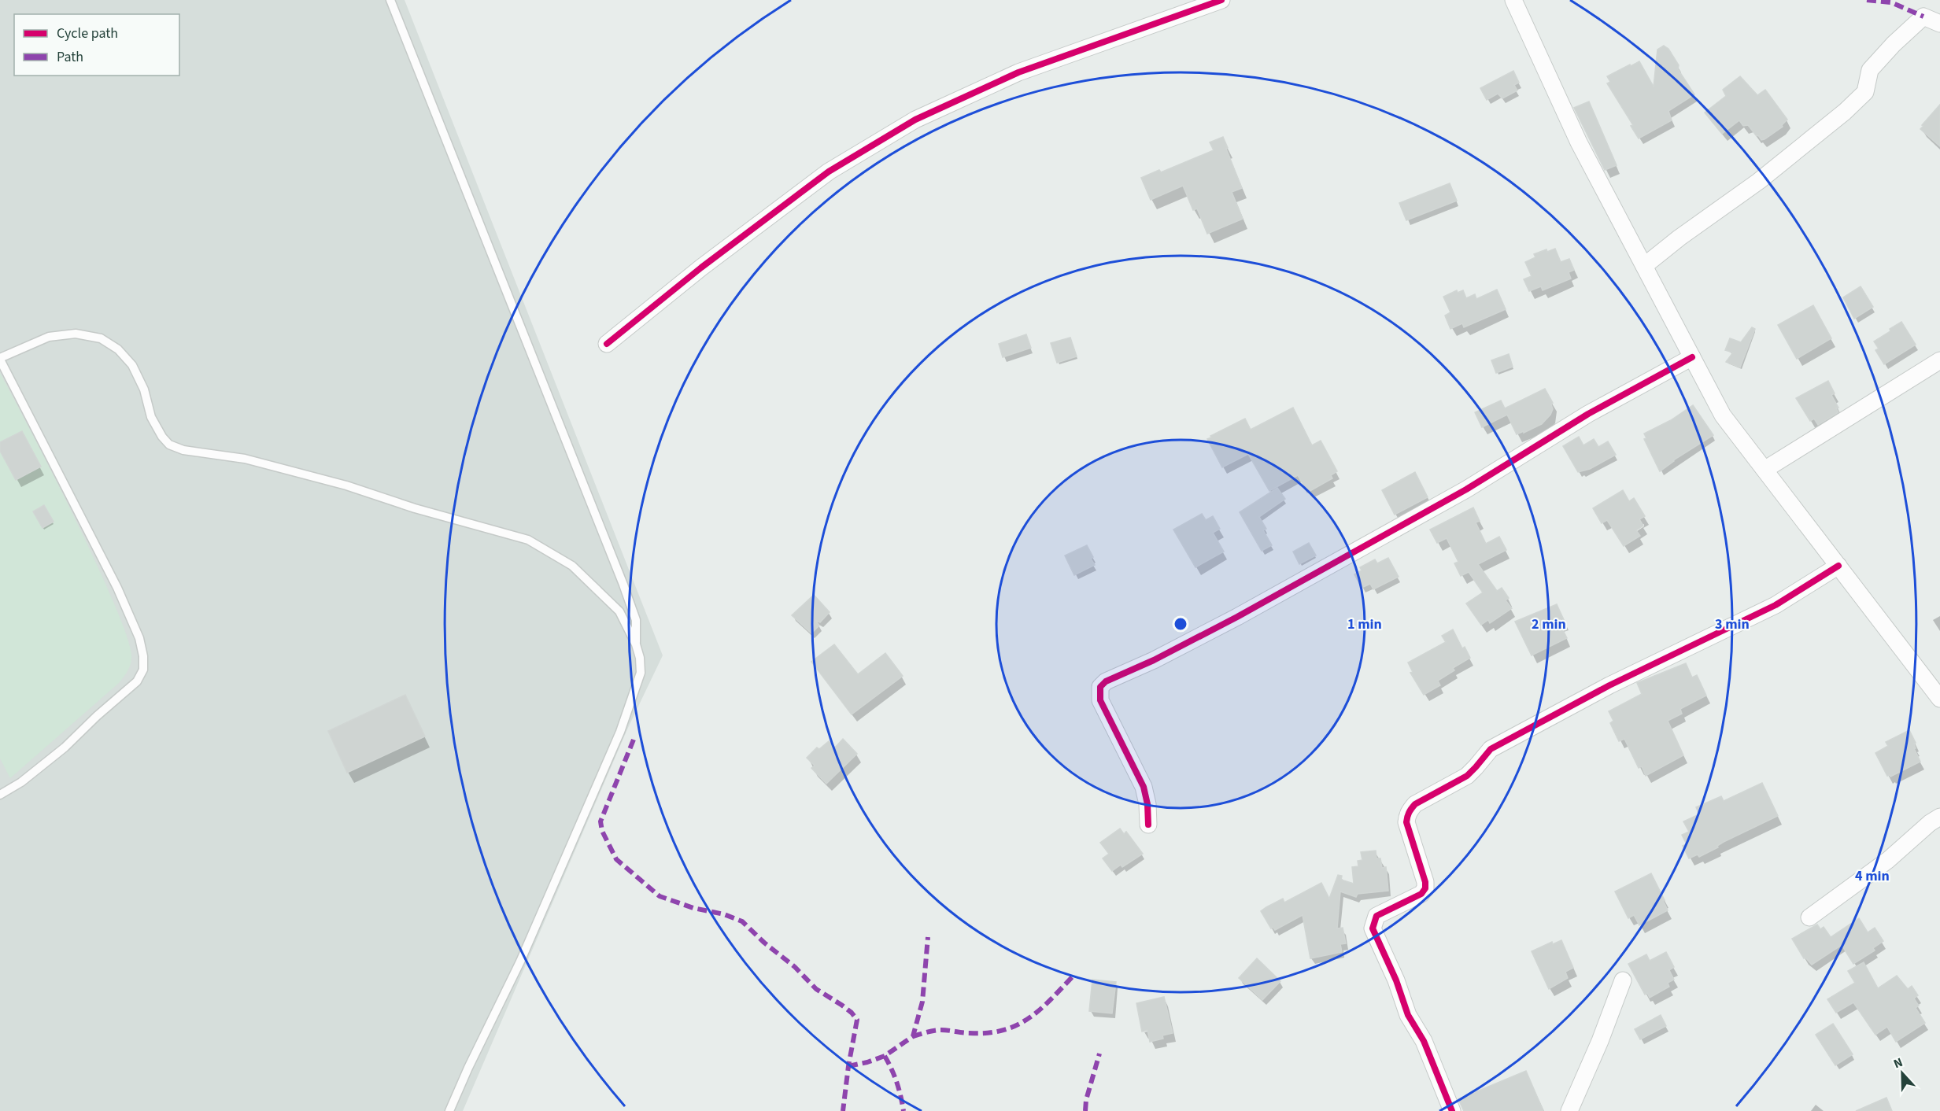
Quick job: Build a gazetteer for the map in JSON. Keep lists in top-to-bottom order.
{
  "legend": ["Cycle path", "Path"],
  "north": "top",
  "rings": [
    "1 min",
    "2 min",
    "3 min",
    "4 min"
  ]
}
